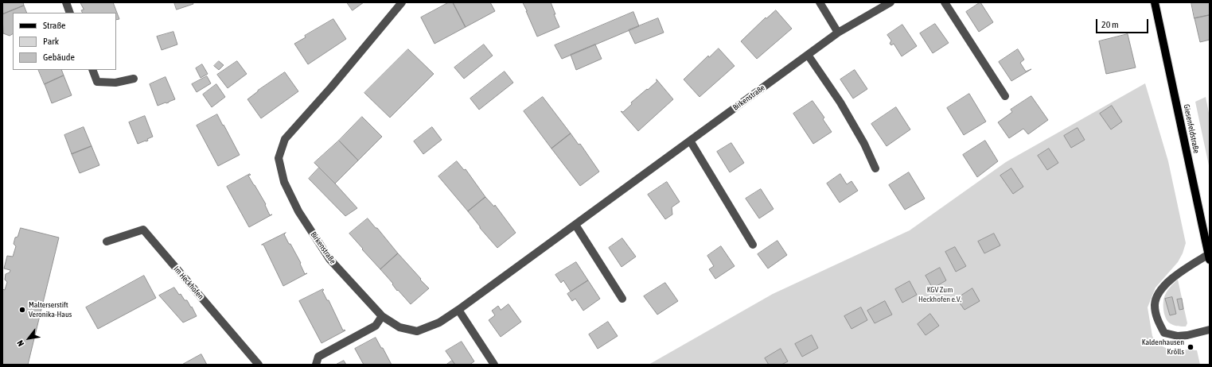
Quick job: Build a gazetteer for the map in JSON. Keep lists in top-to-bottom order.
{
  "streets": {
    "main road": ["Giesenfeldstraße"],
    "street": ["Birkenstraße", "Im Heckhofen"]
  },
  "parks": ["KGV Zum Heckhofen e.V."],
  "places": ["Malterserstift Veronika-Haus", "Kaldenhausen Krölls"],
  "legend": ["Straße", "Park", "Gebäude"],
  "scale_bar": "20 m",
  "north": "bottom left"
}
